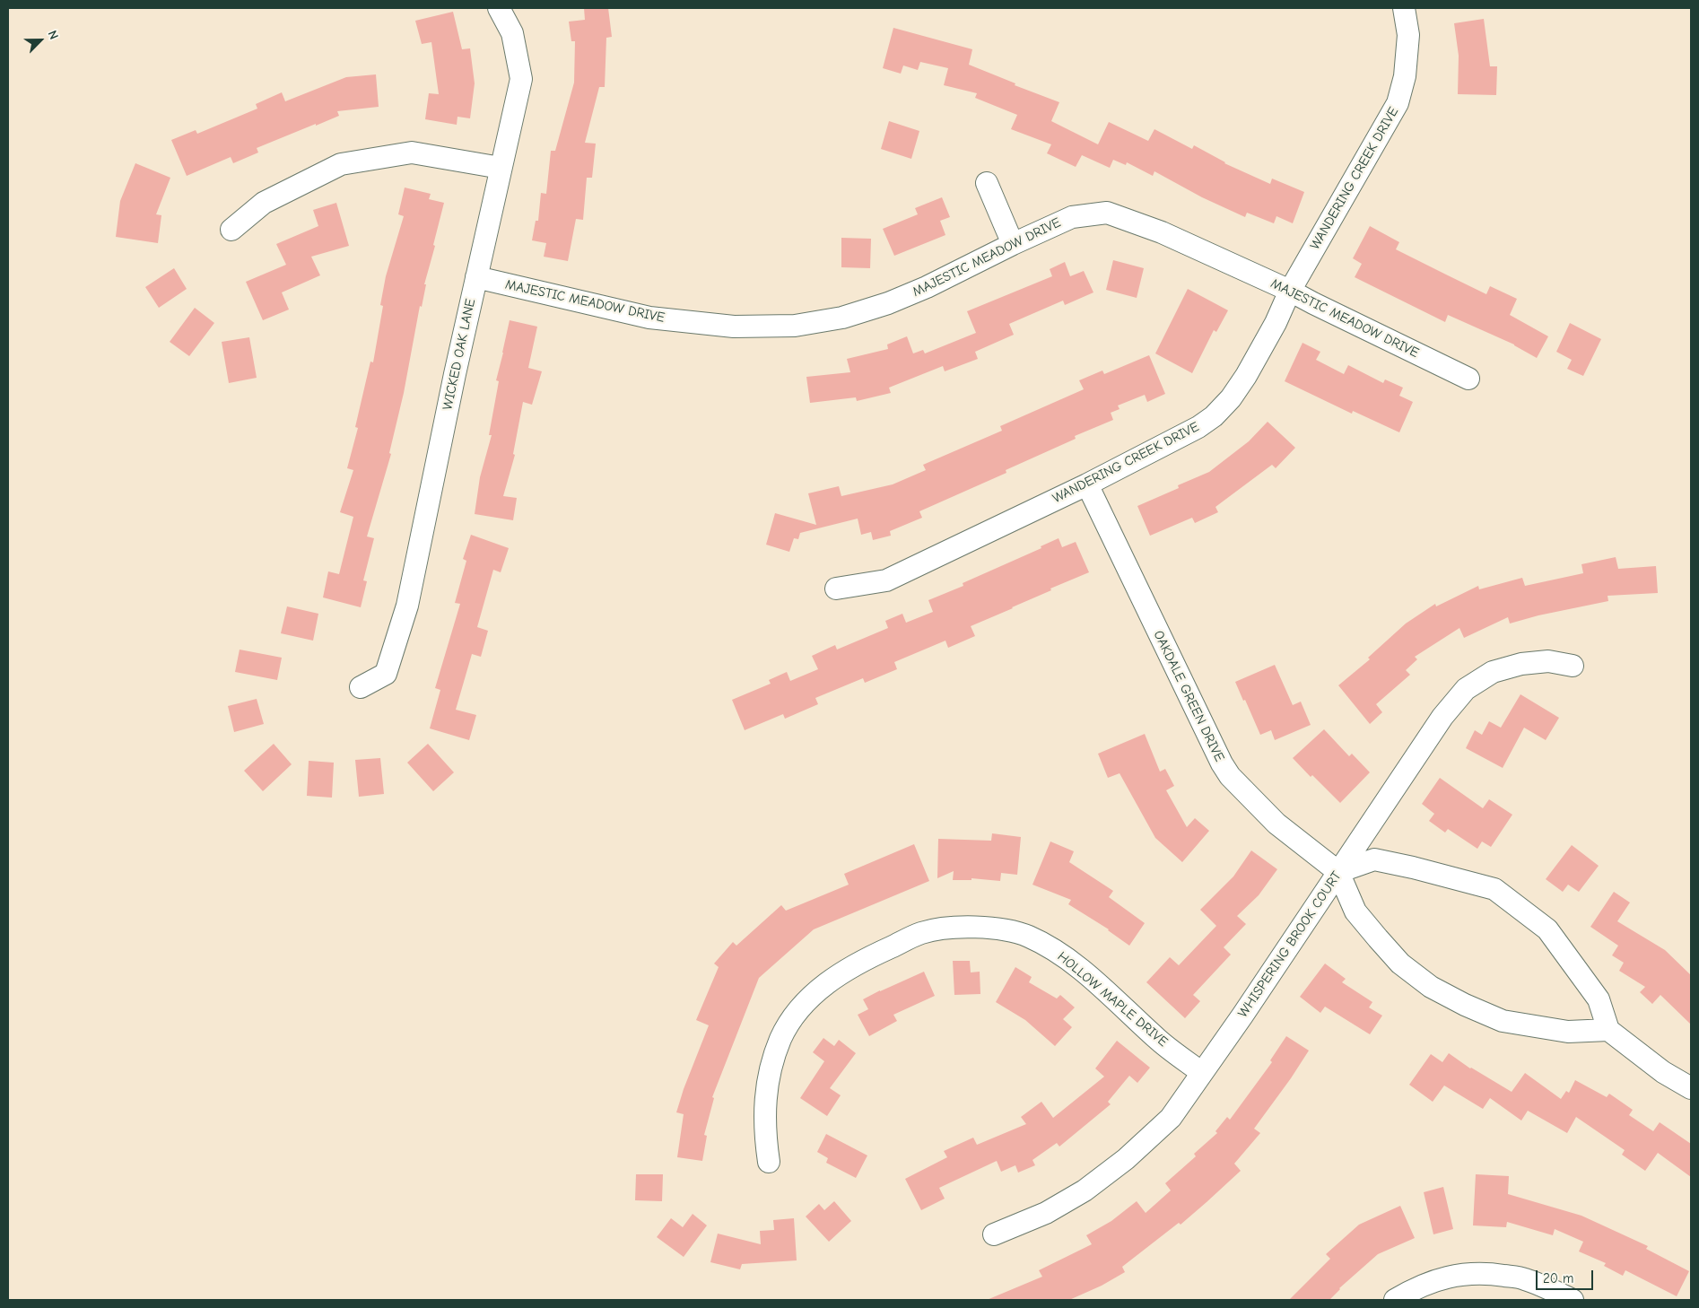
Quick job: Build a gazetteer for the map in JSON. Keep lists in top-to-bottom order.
{
  "streets": {
    "street": [
      "WANDERING CREEK DRIVE",
      "MAJESTIC MEADOW DRIVE",
      "WICKED OAK LANE",
      "OAKDALE GREEN DRIVE",
      "WHISPERING BROOK COURT",
      "HOLLOW MAPLE DRIVE"
    ]
  },
  "crossings": [
    ["WANDERING CREEK DRIVE", "MAJESTIC MEADOW DRIVE"],
    ["WANDERING CREEK DRIVE", "OAKDALE GREEN DRIVE"],
    ["MAJESTIC MEADOW DRIVE", "WICKED OAK LANE"],
    ["OAKDALE GREEN DRIVE", "WHISPERING BROOK COURT"],
    ["WHISPERING BROOK COURT", "HOLLOW MAPLE DRIVE"]
  ],
  "scale_bar": "20 m",
  "north": "top right"
}
